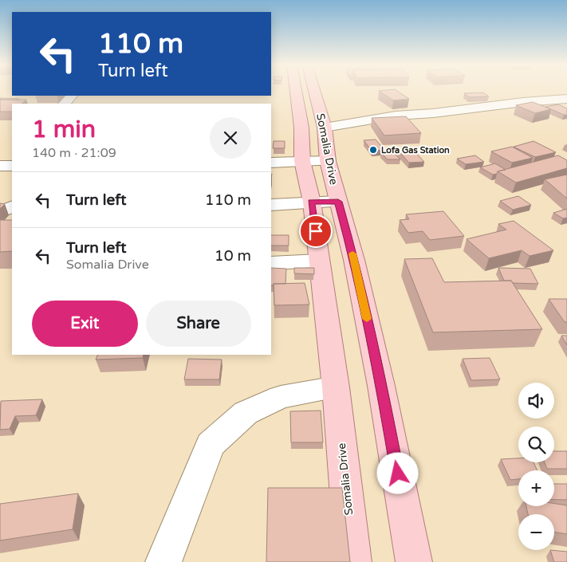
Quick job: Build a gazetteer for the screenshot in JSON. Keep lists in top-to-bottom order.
{
  "streets": {
    "main road": ["Somalia Drive"]
  },
  "places": ["Lofa Gas Station"],
  "page": {
    "turn": ["110 m", "Turn left"],
    "heading": ["1 min", "140 m · 21:09"],
    "list": [
      {
        "name": "Turn left",
        "value": "110 m"
      },
      {
        "name": "Turn left",
        "note": "Somalia Drive",
        "value": "10 m"
      }
    ],
    "buttons": ["Exit", "Share"],
    "map_buttons": ["+", "−"]
  }
}
